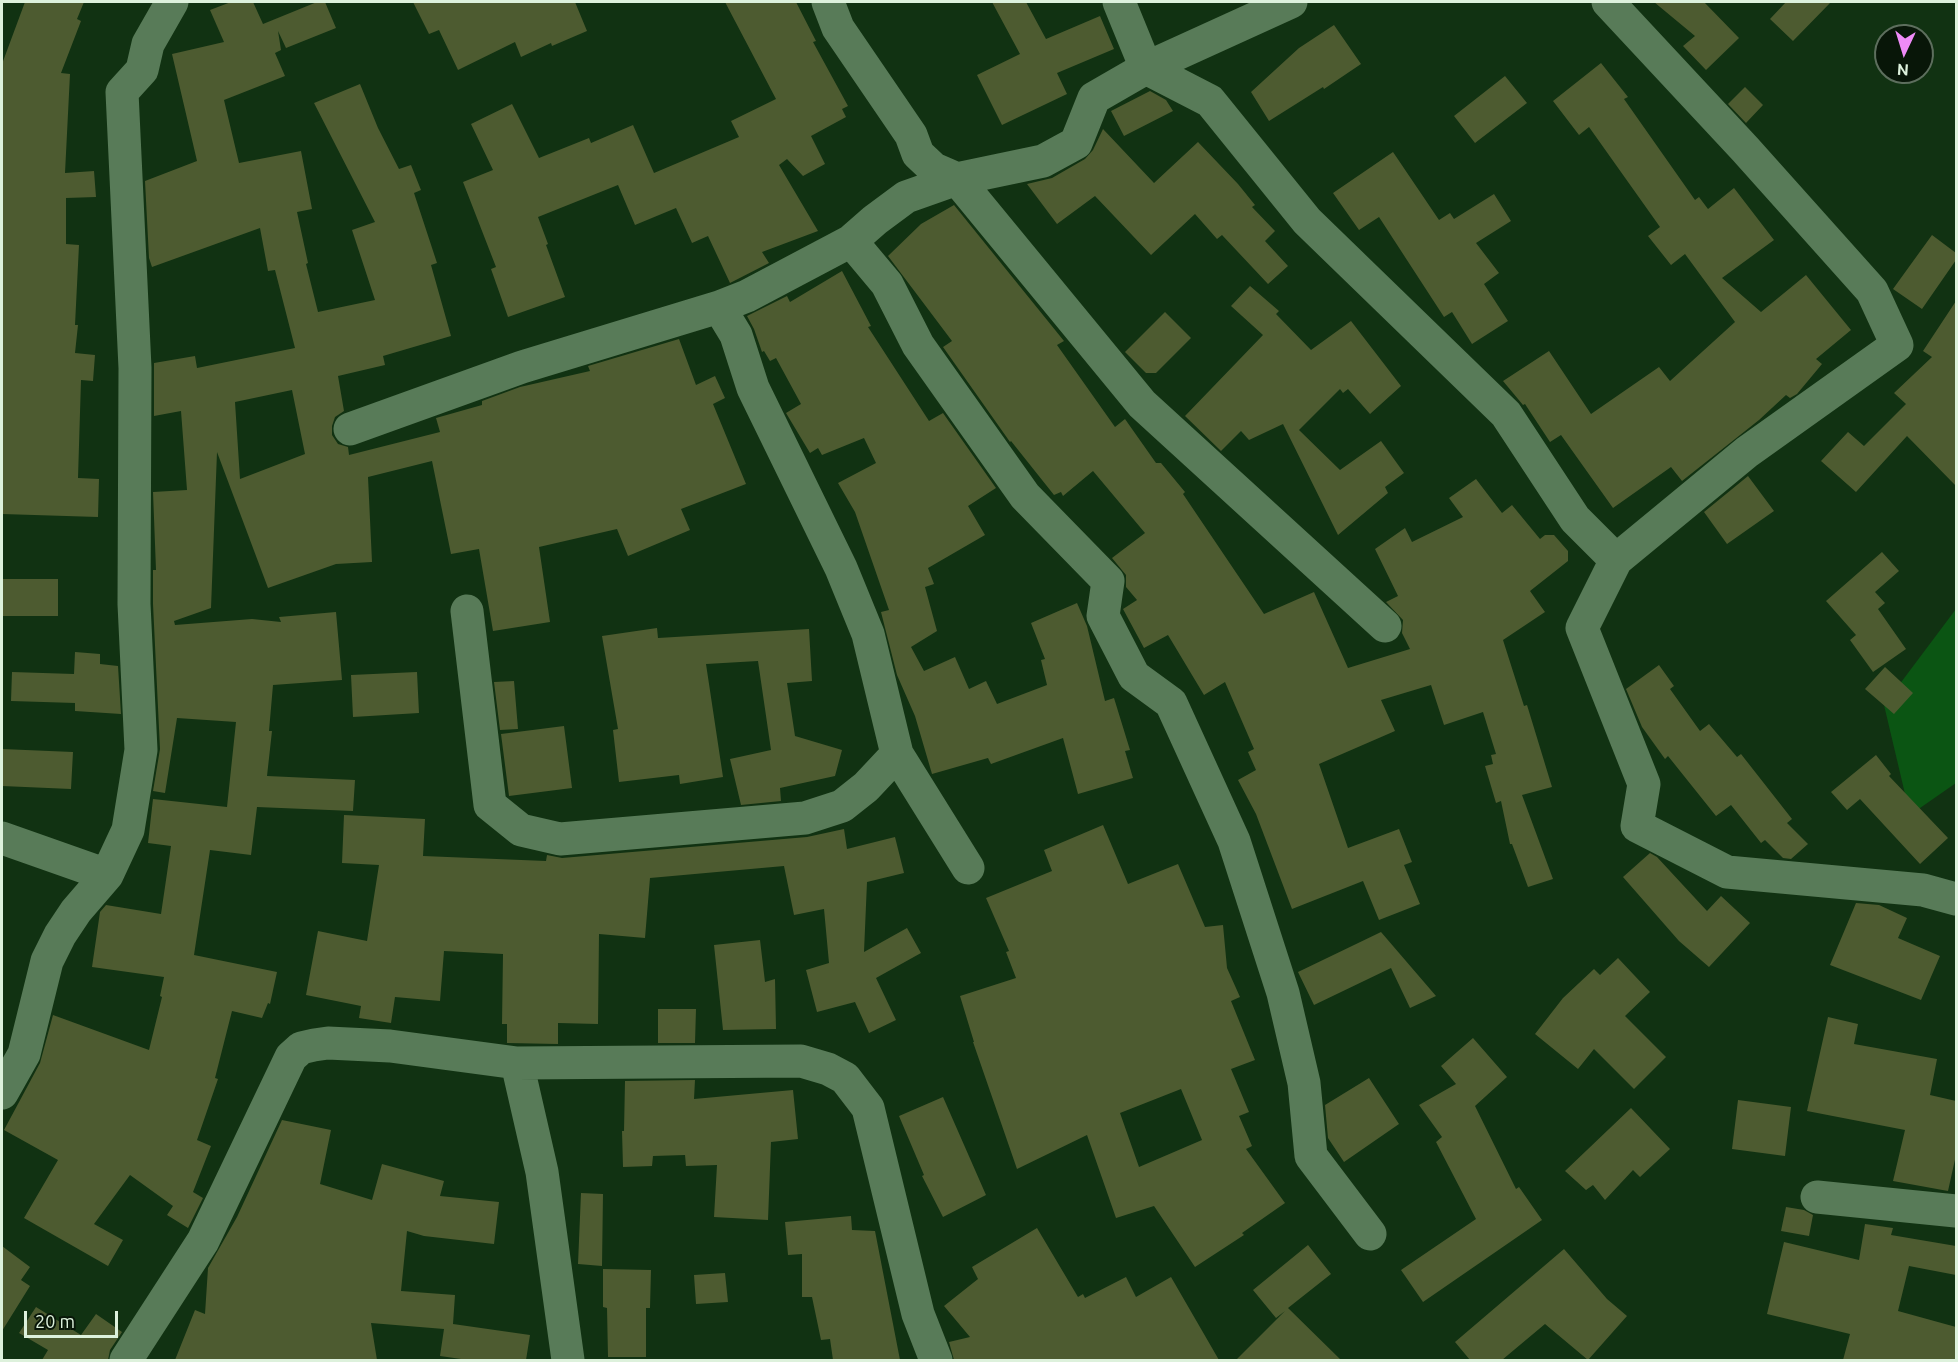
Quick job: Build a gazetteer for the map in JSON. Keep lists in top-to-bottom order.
{
  "scale_bar": "20 m",
  "north": "bottom"
}
